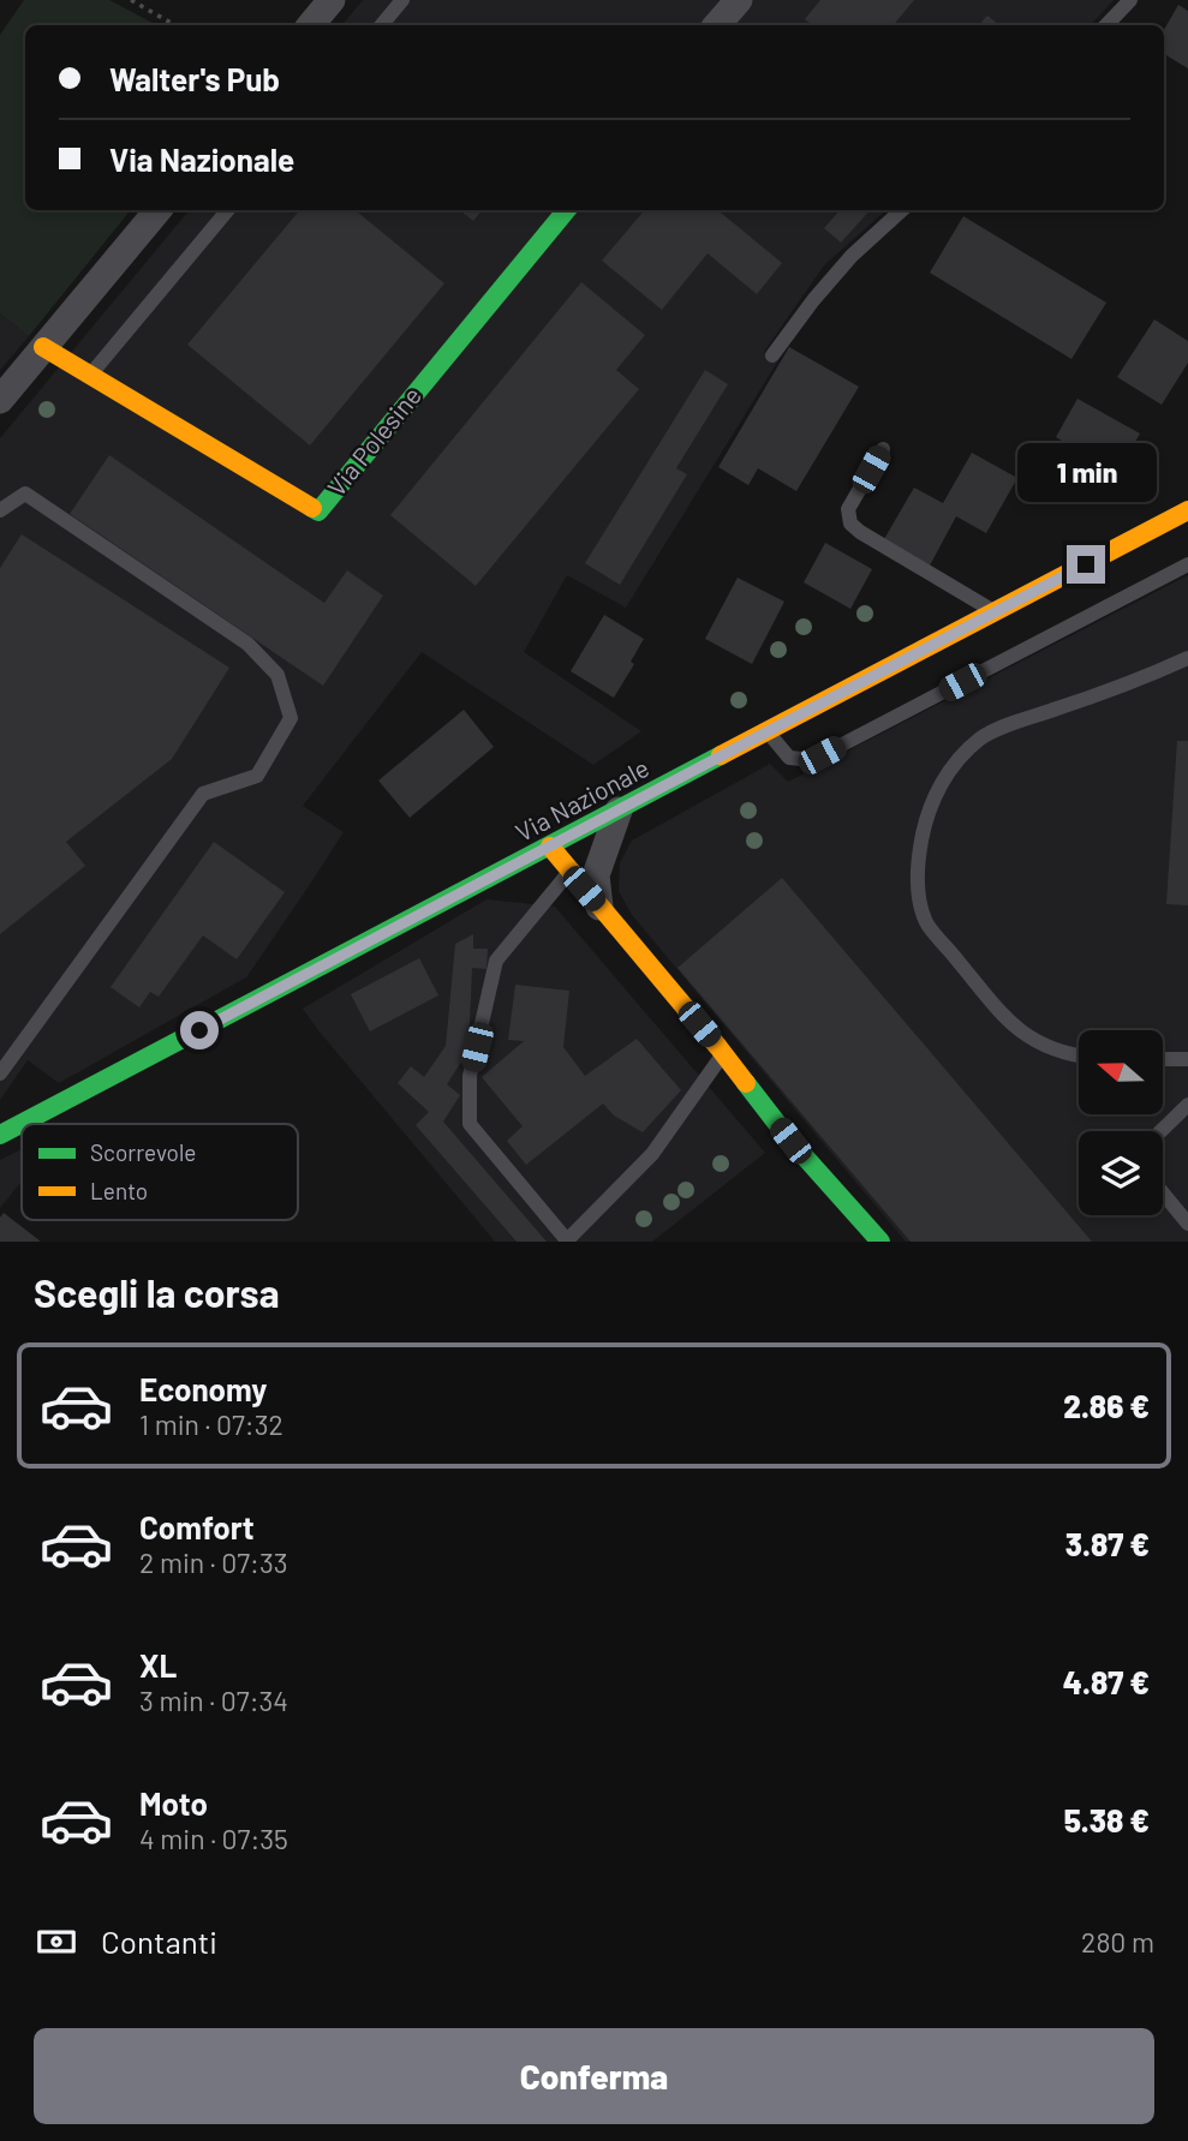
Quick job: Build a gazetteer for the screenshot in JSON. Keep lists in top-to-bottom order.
{
  "streets": {
    "main road": ["Via Polesine", "Via Nazionale"]
  },
  "legend": ["Scorrevole", "Lento"],
  "north": "left",
  "page": {
    "banner": ["Walter's Pub", "Via Nazionale"],
    "bubble": "1 min",
    "heading": "Scegli la corsa",
    "list": [
      {
        "name": "Economy",
        "note": "1 min · 07:32",
        "value": "2.86 €"
      },
      {
        "name": "Comfort",
        "note": "2 min · 07:33",
        "value": "3.87 €"
      },
      {
        "name": "XL",
        "note": "3 min · 07:34",
        "value": "4.87 €"
      },
      {
        "name": "Moto",
        "note": "4 min · 07:35",
        "value": "5.38 €"
      }
    ],
    "pay": ["Contanti", "280 m"],
    "buttons": "Conferma"
  }
}
